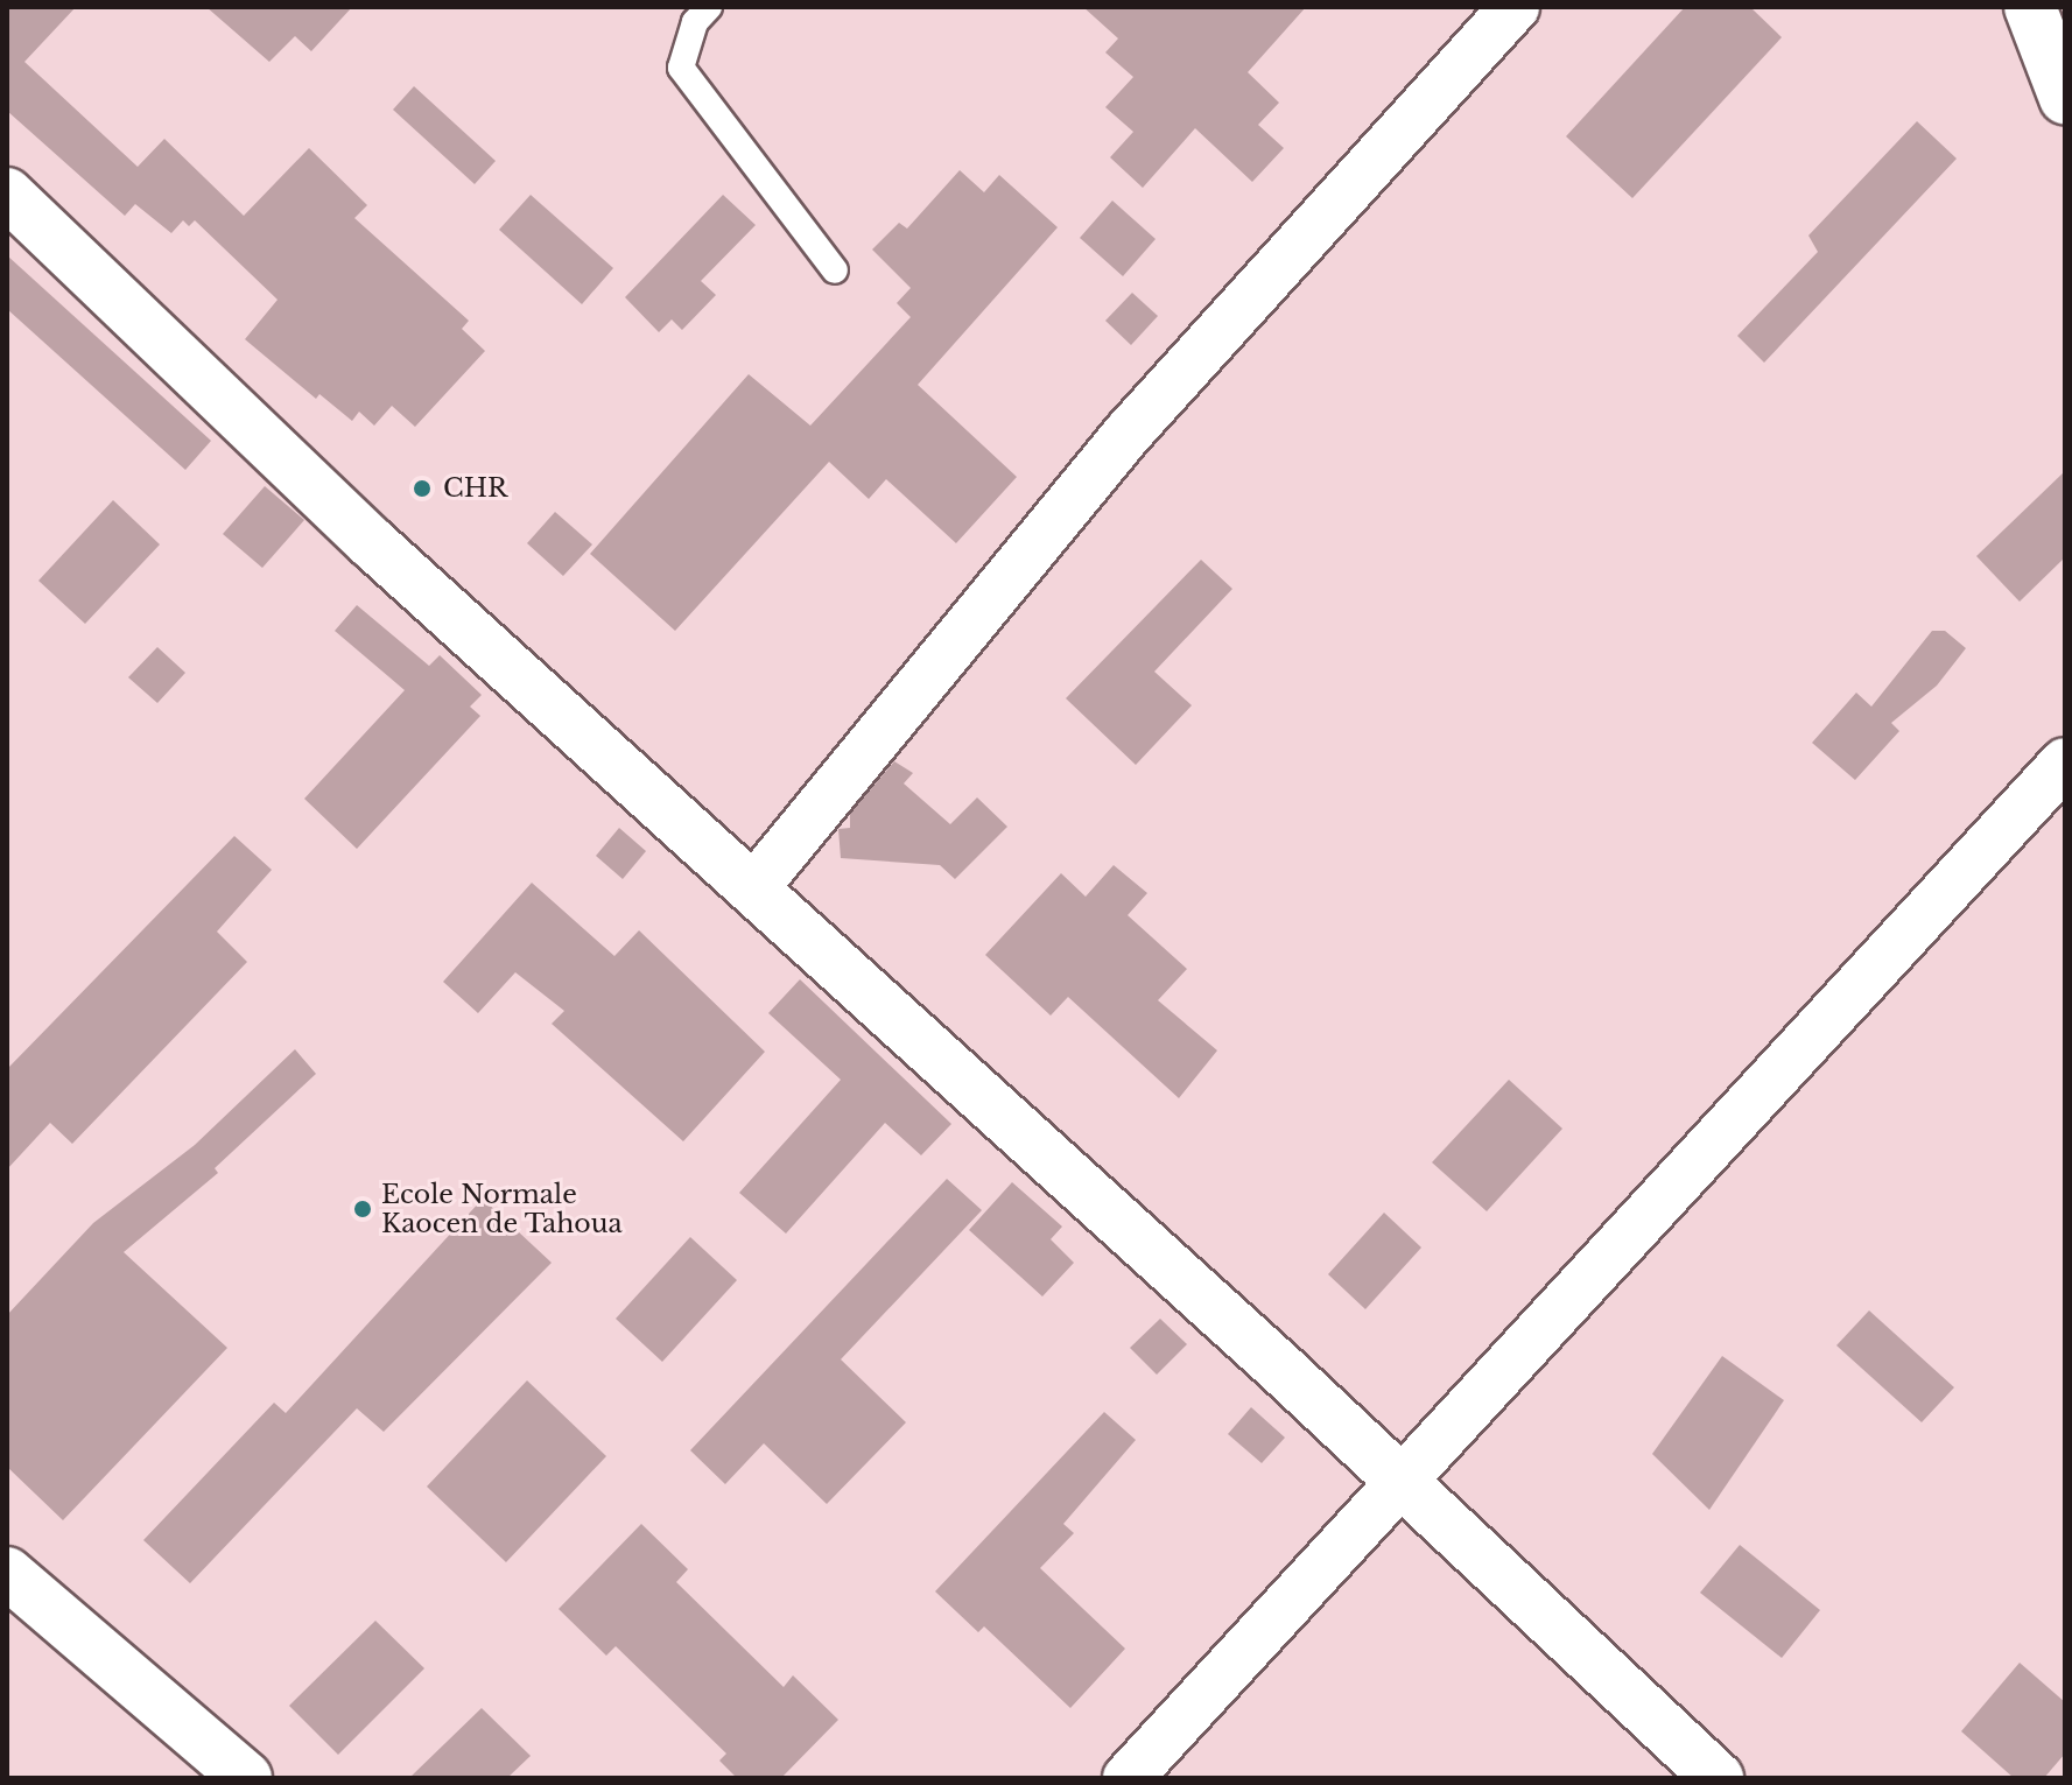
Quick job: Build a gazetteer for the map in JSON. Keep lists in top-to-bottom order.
{
  "places": ["CHR", "Ecole Normale Kaocen de Tahoua"]
}
